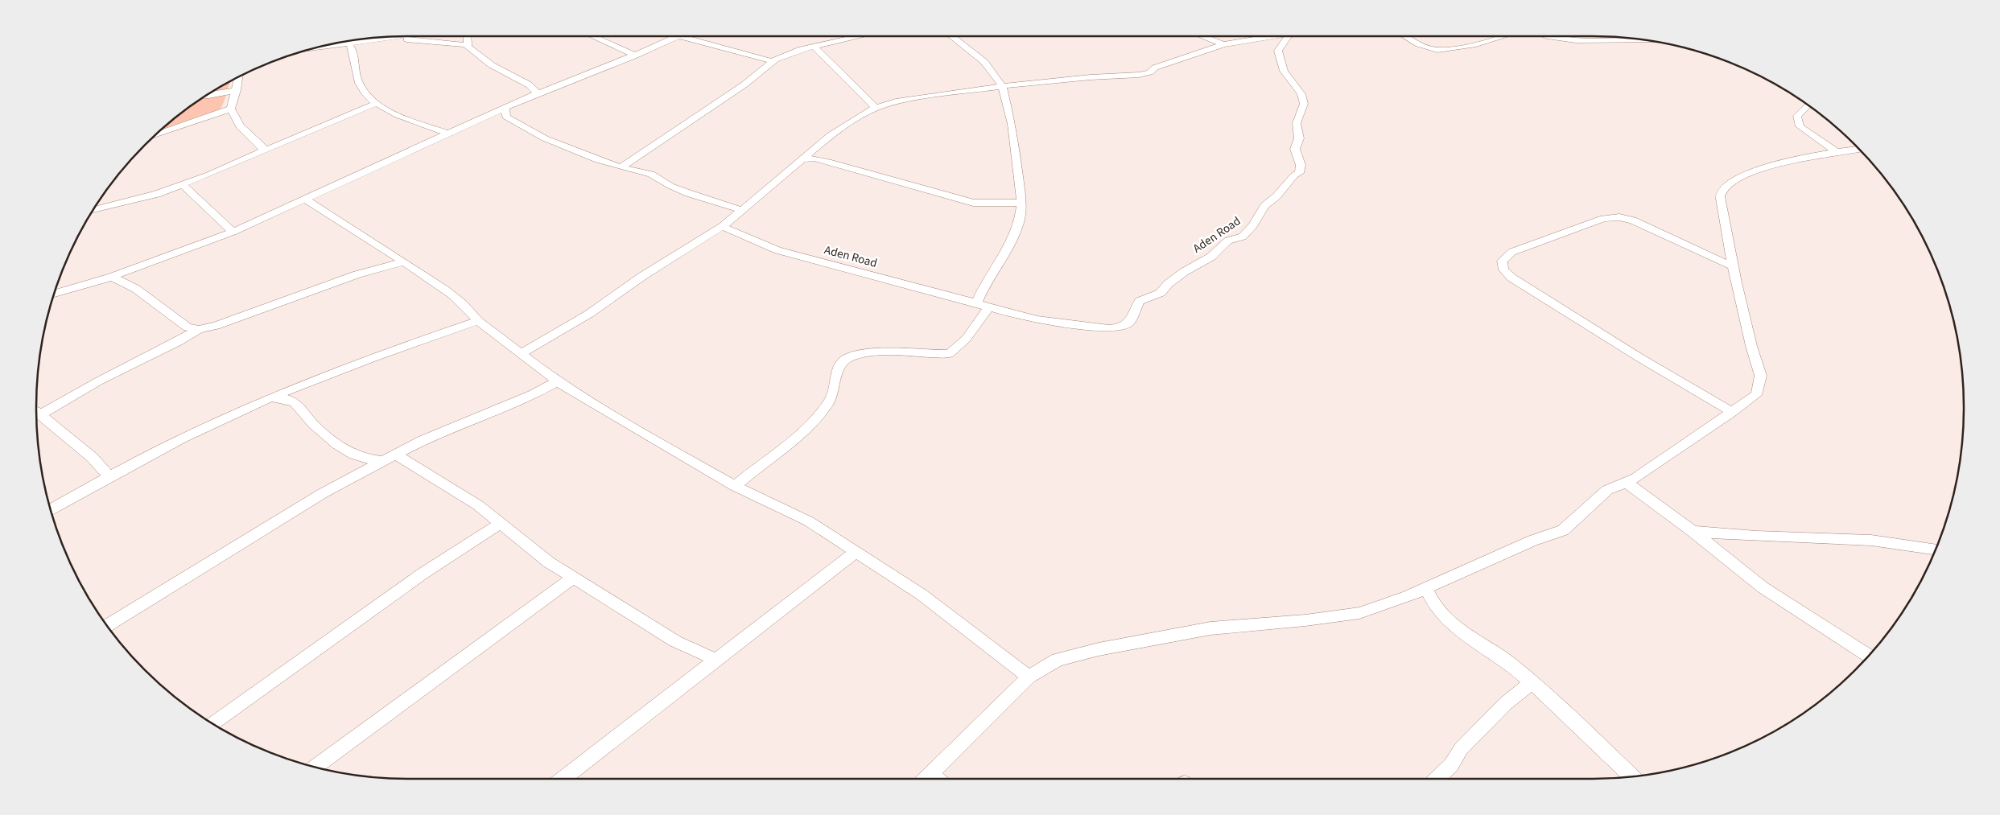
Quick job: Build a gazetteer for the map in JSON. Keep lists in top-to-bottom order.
{
  "streets": {
    "street": ["Aden Road"]
  }
}
